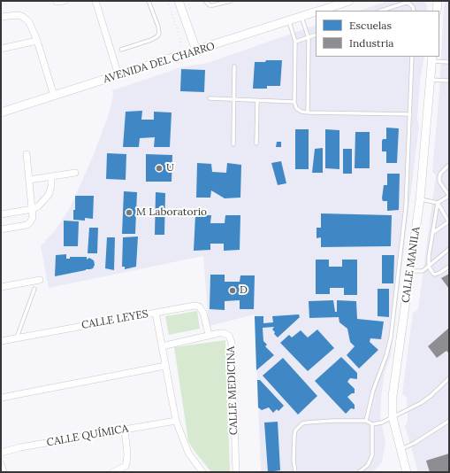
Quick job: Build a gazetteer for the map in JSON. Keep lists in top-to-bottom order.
{
  "streets": {
    "street": [
      "AVENIDA DEL CHARRO",
      "CALLE MANILA",
      "CALLE LEYES",
      "CALLE MEDICINA",
      "CALLE QUÍMICA"
    ]
  },
  "crossings": [
    ["CALLE LEYES", "CALLE MEDICINA"]
  ],
  "places": ["U", "M Laboratorio", "D"],
  "legend": ["Escuelas", "Industria"]
}
